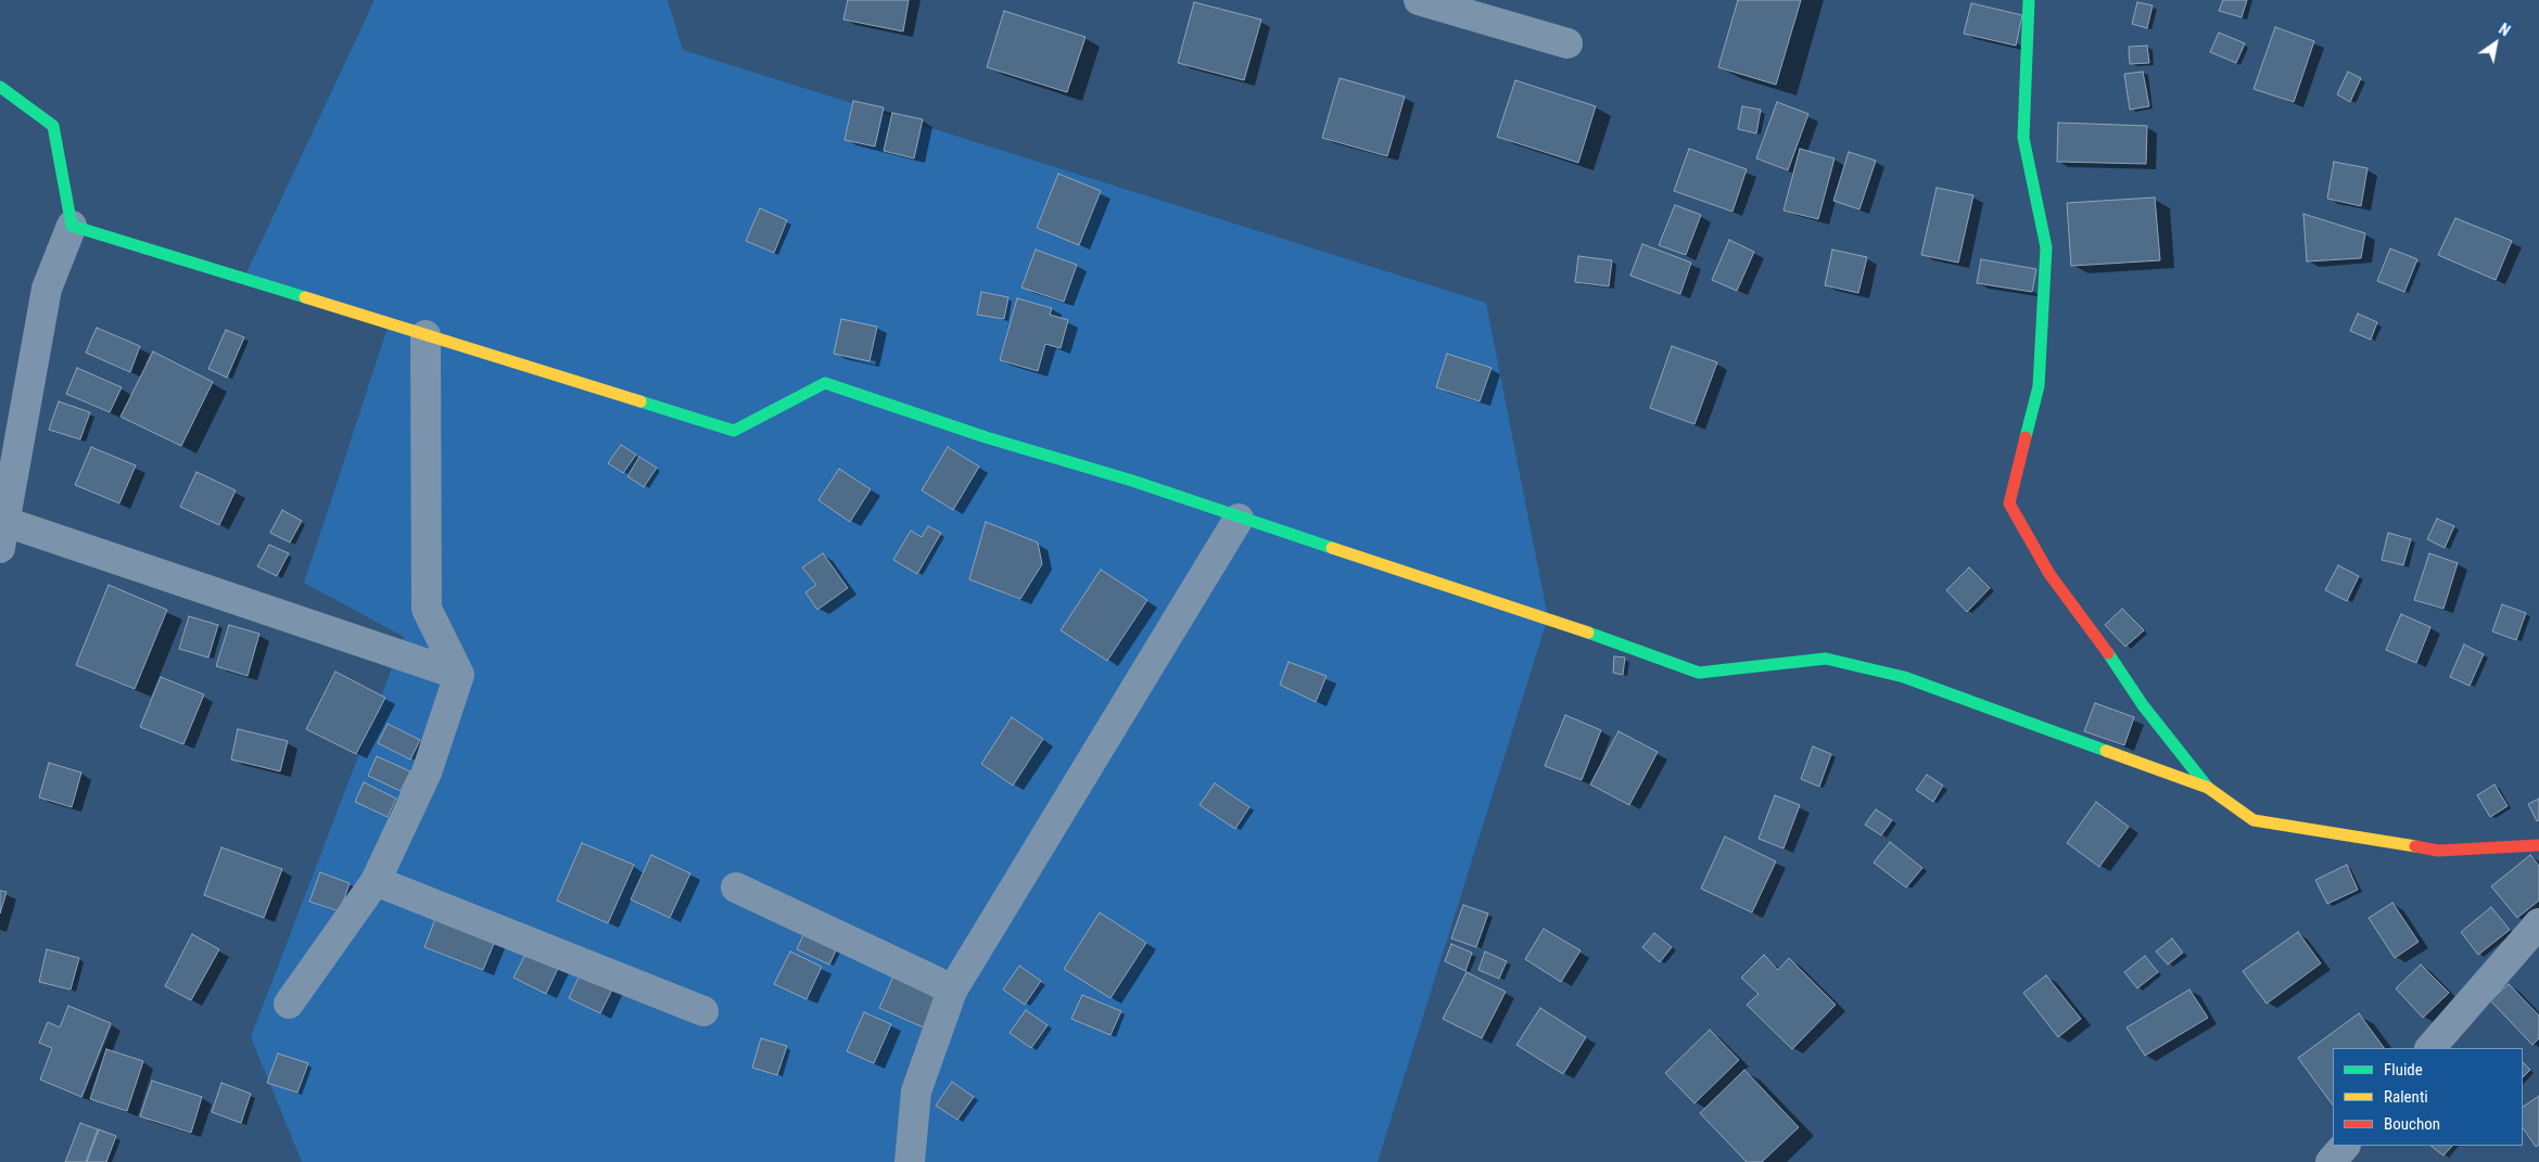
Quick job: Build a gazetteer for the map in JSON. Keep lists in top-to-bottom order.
{
  "legend": ["Fluide", "Ralenti", "Bouchon"],
  "north": "top right"
}
